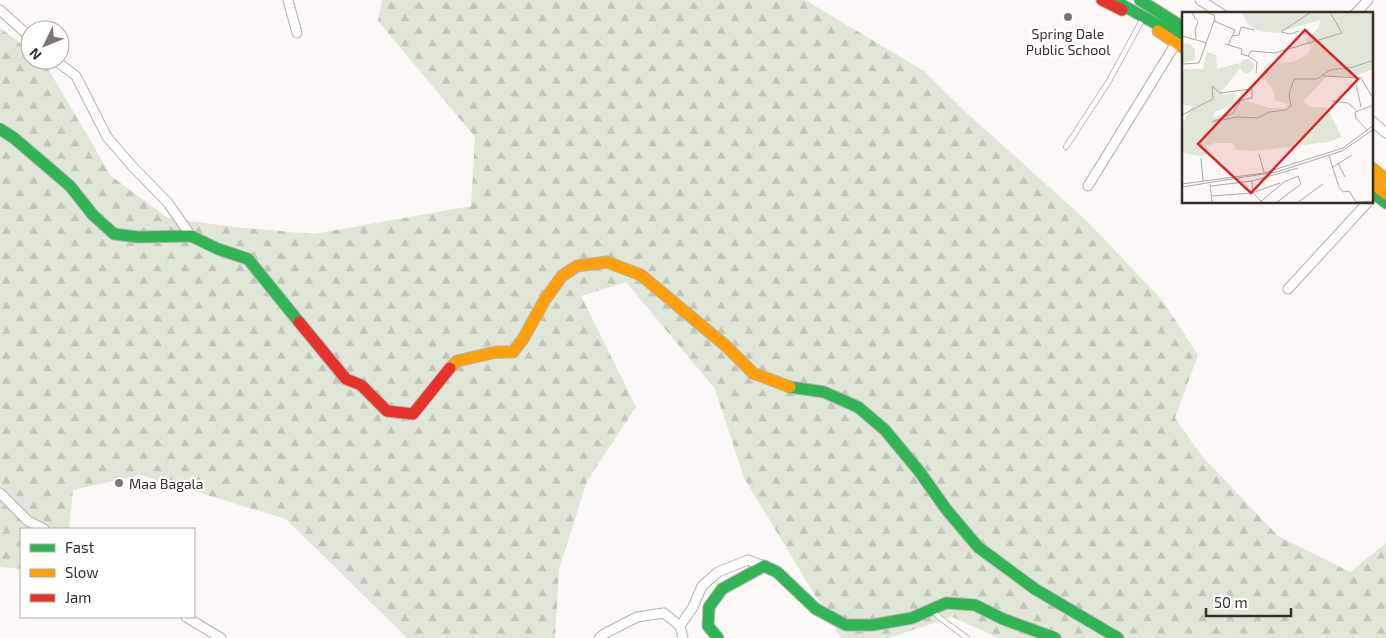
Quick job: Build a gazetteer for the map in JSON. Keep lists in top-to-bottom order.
{
  "places": ["Spring Dale Public School", "Maa Bagala"],
  "legend": ["Fast", "Slow", "Jam"],
  "scale_bar": "50 m",
  "north": "bottom left"
}
